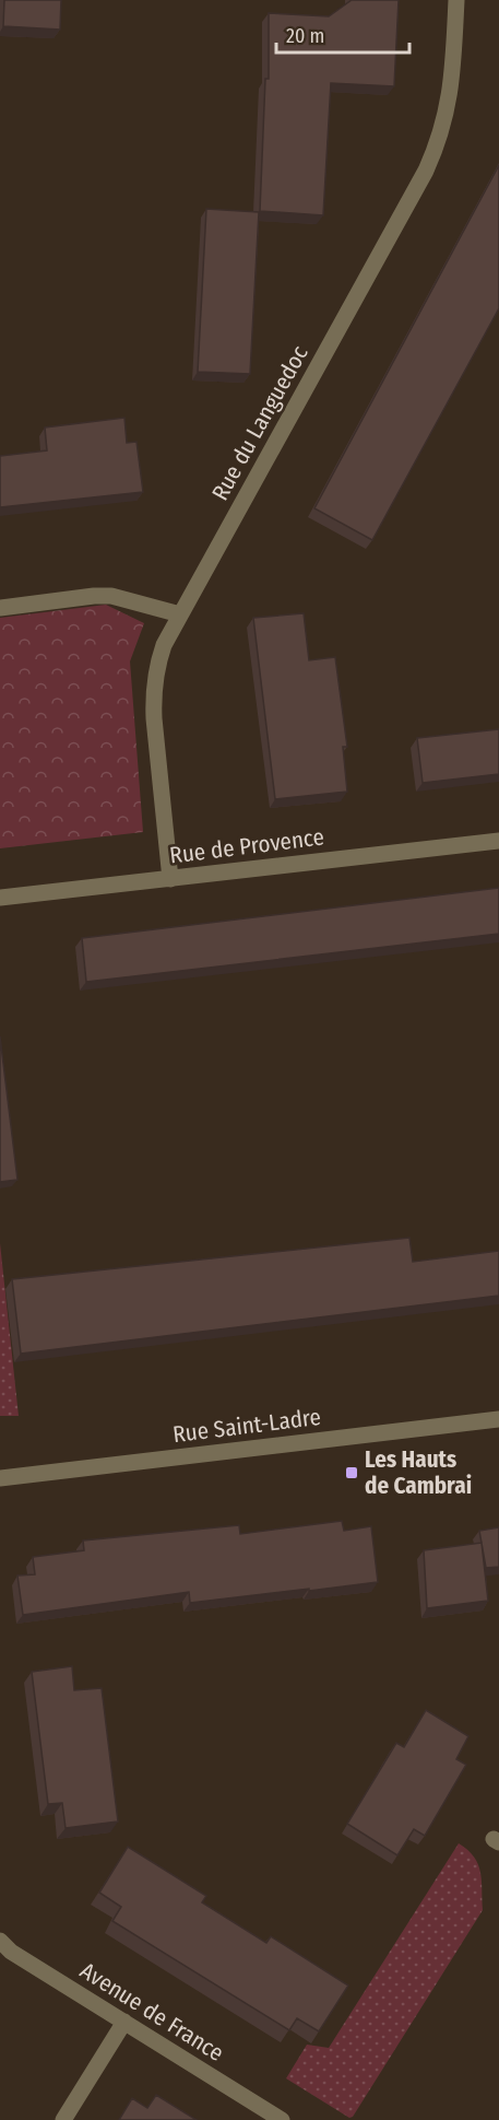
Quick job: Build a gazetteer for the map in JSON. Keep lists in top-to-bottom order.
{
  "streets": {
    "street": [
      "Rue du Languedoc",
      "Rue de Provence",
      "Rue Saint-Ladre",
      "Avenue de France"
    ]
  },
  "crossings": [
    ["Rue du Languedoc", "Rue de Provence"]
  ],
  "places": {
    "transit": ["Les Hauts de Cambrai"]
  },
  "scale_bar": "20 m"
}
